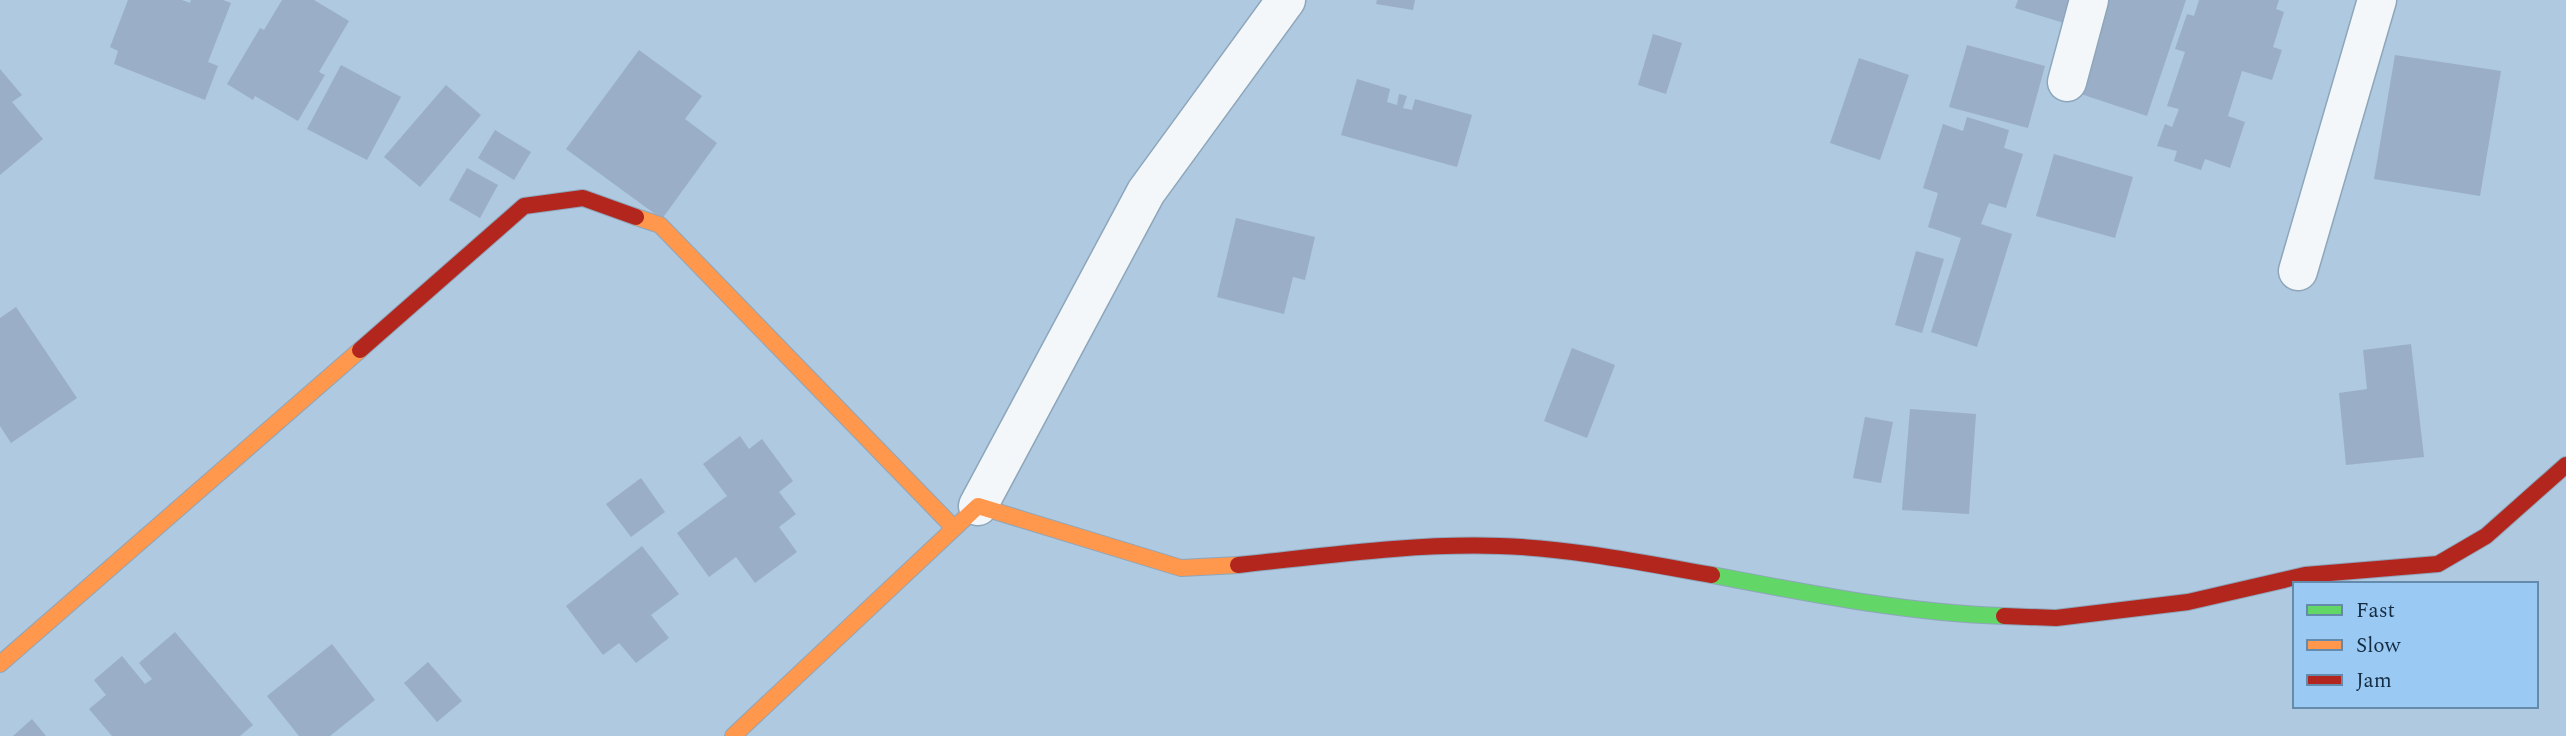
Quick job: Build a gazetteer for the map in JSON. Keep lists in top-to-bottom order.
{
  "legend": ["Fast", "Slow", "Jam"]
}
